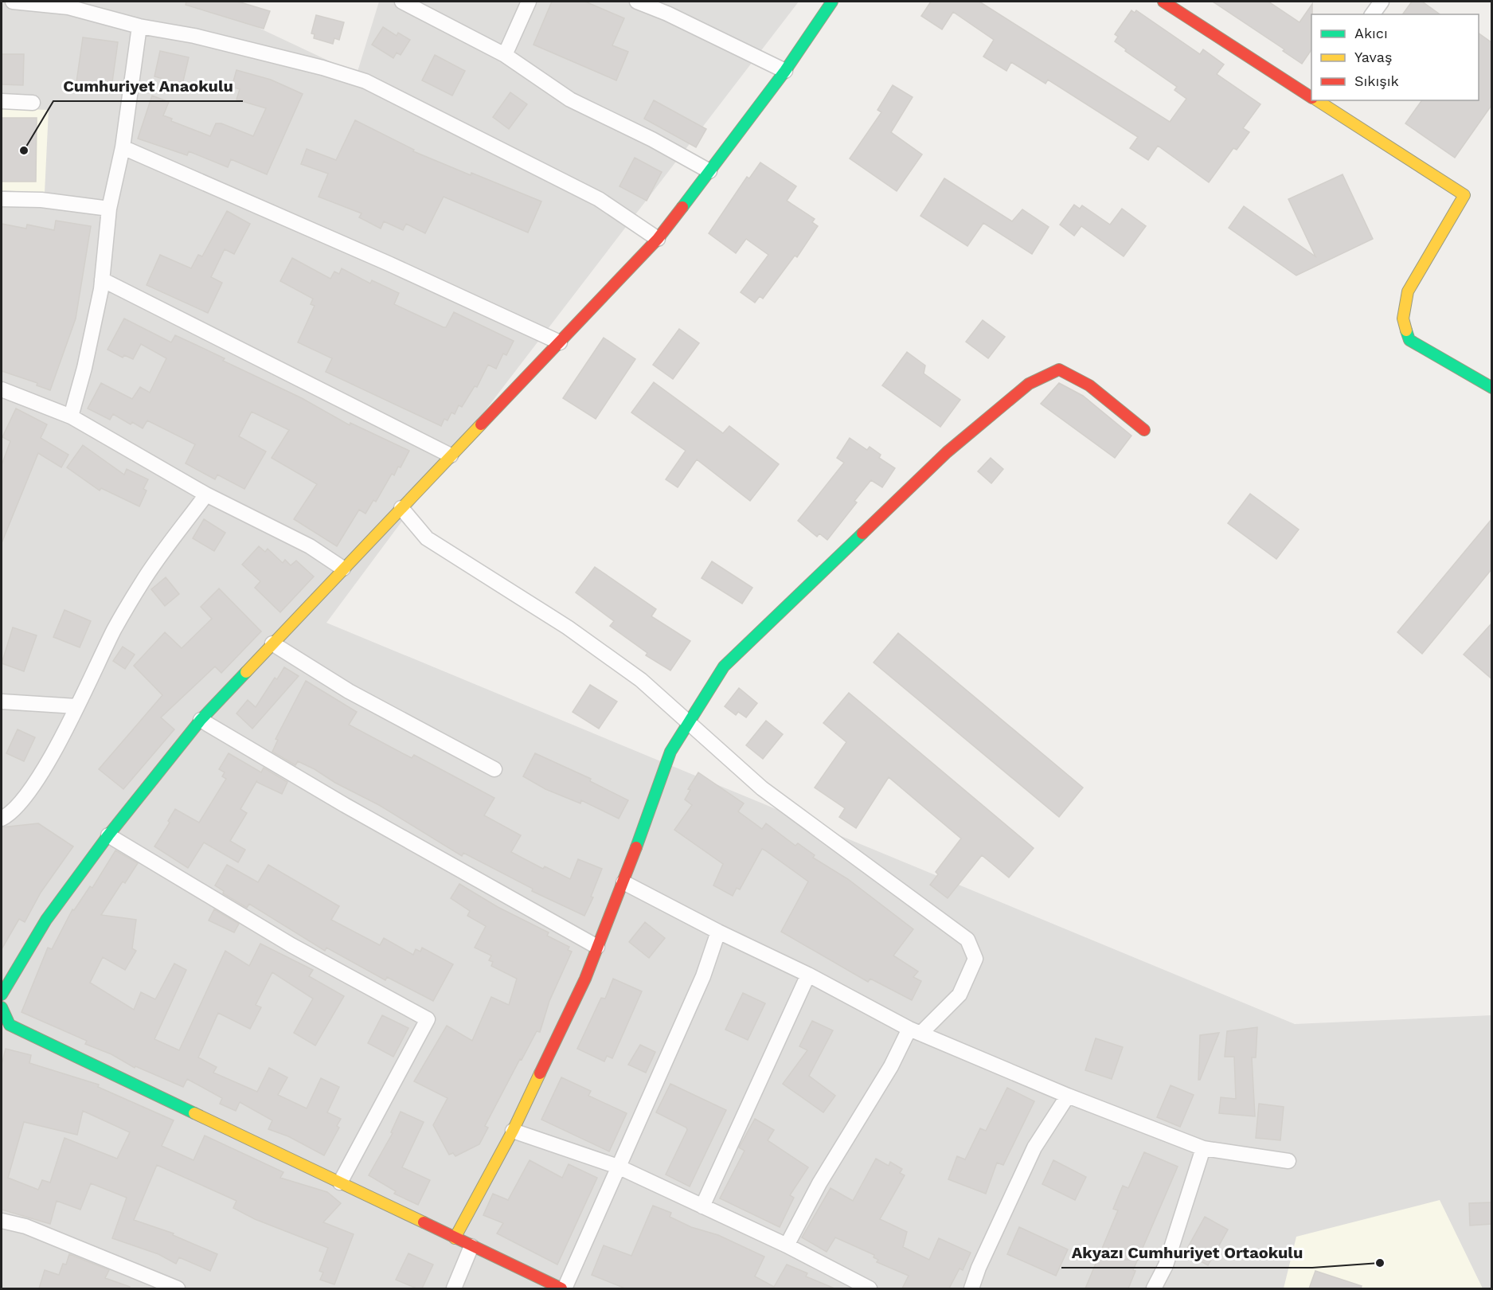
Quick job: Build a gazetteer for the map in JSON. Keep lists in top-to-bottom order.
{
  "places": ["Cumhuriyet Anaokulu", "Akyazı Cumhuriyet Ortaokulu"],
  "legend": ["Akıcı", "Yavaş", "Sıkışık"]
}
